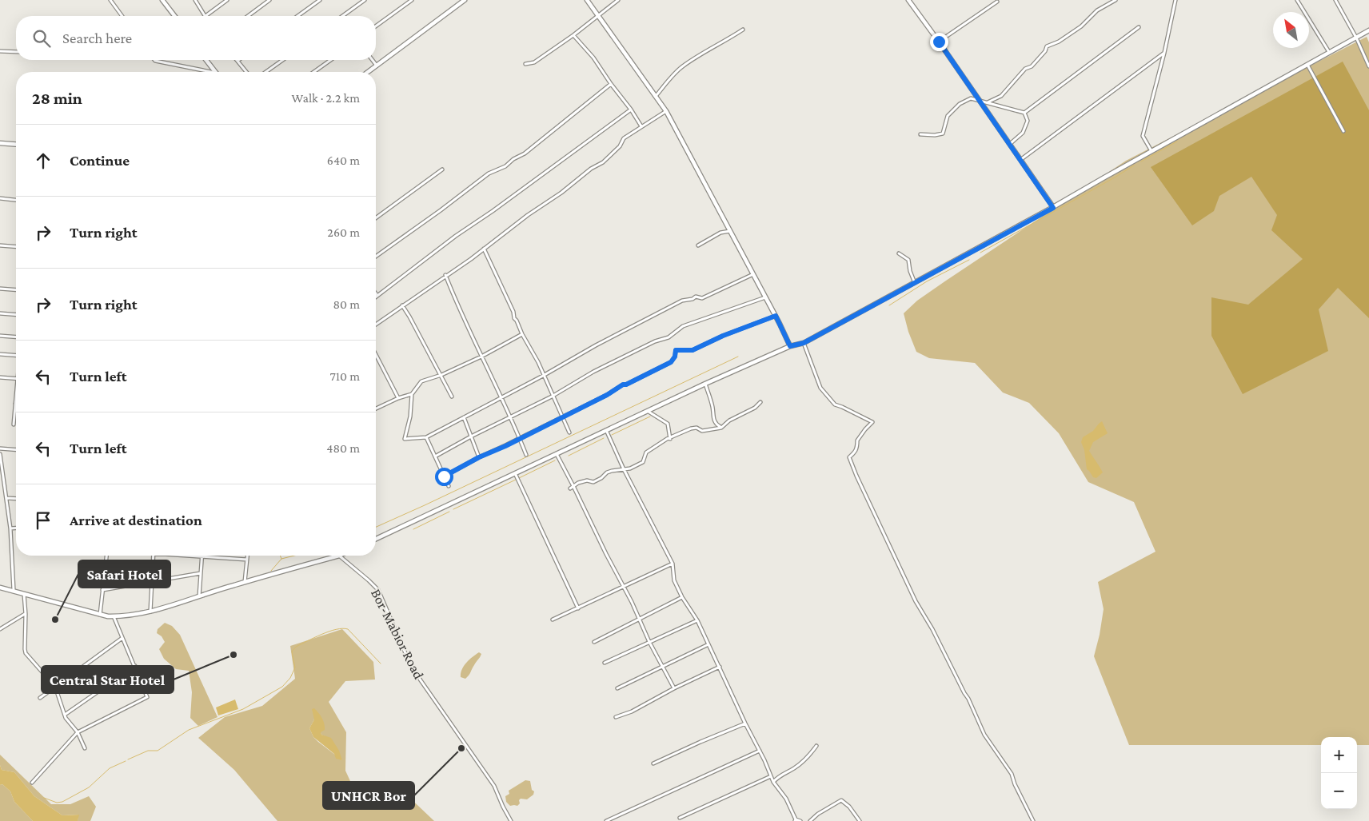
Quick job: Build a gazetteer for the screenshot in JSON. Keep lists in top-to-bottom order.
{
  "streets": {
    "street": ["Bor-Mabior Road"]
  },
  "places": ["Safari Hotel", "Central Star Hotel", "UNHCR Bor"],
  "north": "top left",
  "page": {
    "search": "Search here",
    "heading": ["28 min", "Walk · 2.2 km"],
    "list": [
      ["Continue", "640 m"],
      ["Turn right", "260 m"],
      ["Turn right", "80 m"],
      ["Turn left", "710 m"],
      ["Turn left", "480 m"],
      "Arrive at destination"
    ],
    "map_buttons": ["+", "−"]
  }
}
